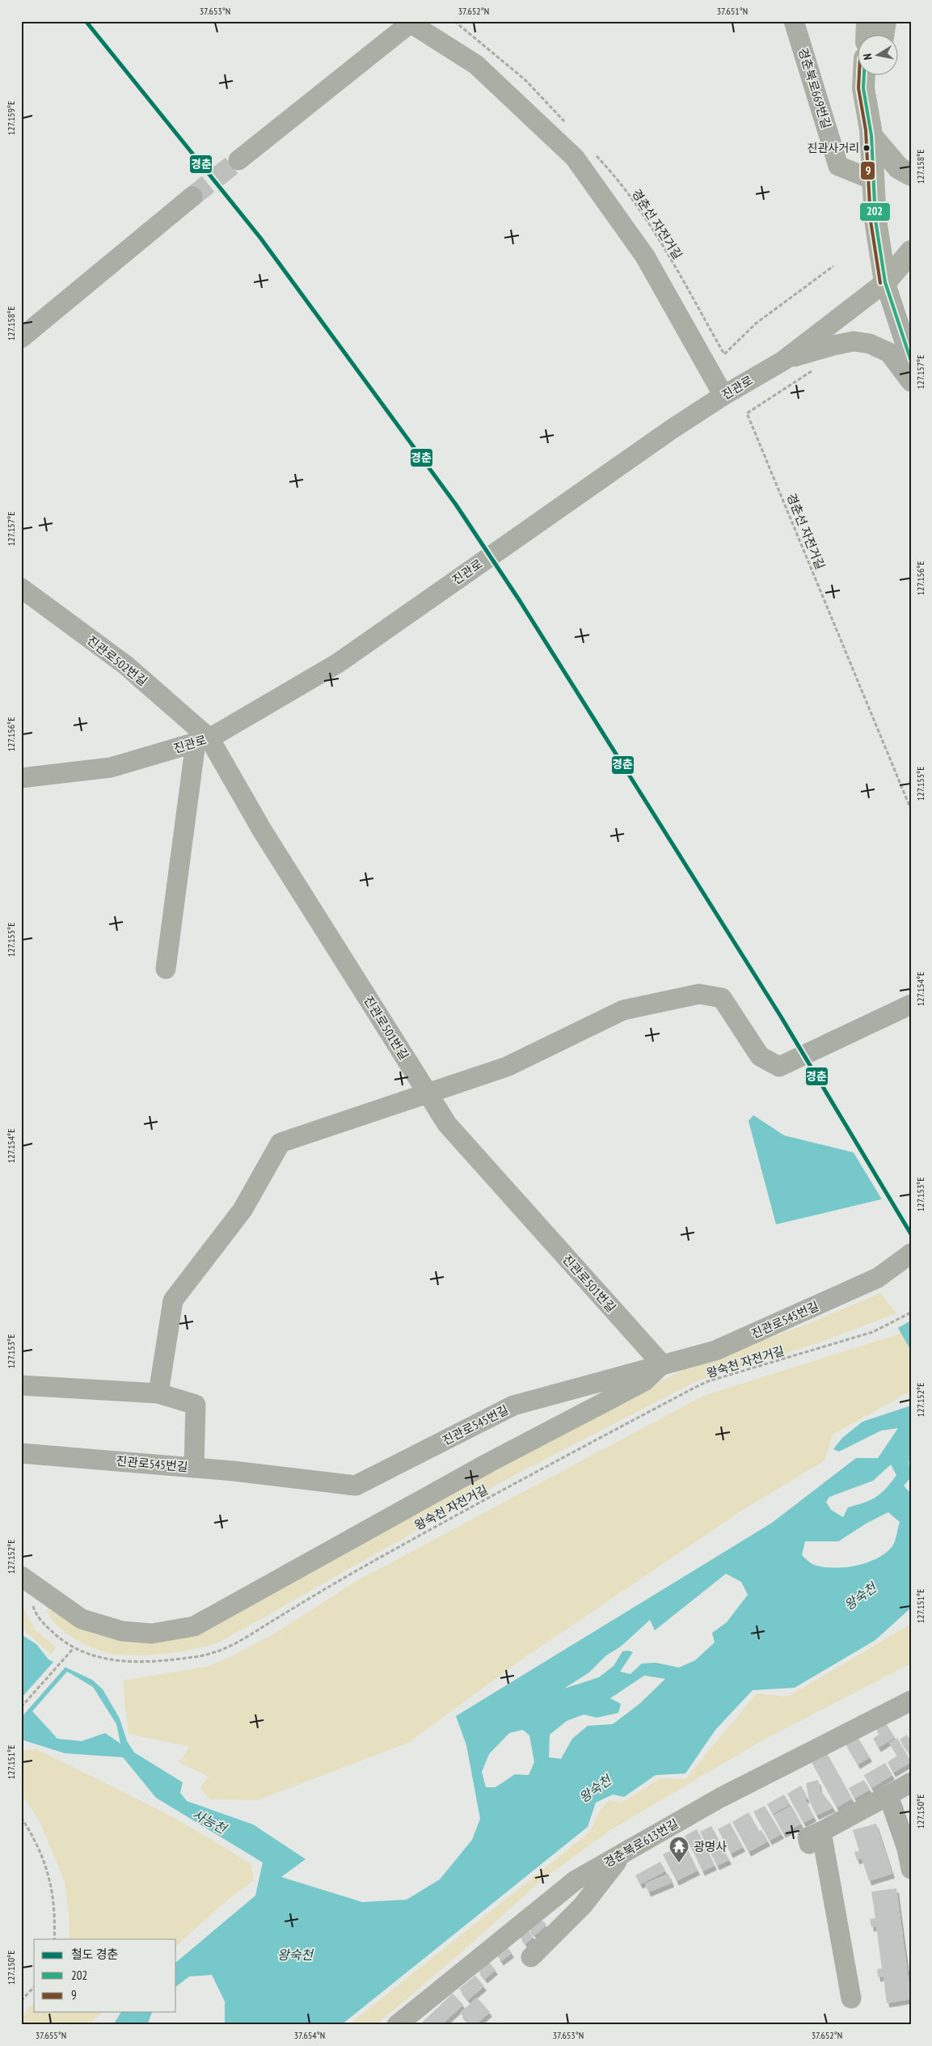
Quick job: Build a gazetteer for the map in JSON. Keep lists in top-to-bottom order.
{
  "streets": {
    "main road": ["진관로"],
    "street": [
      "경춘북로669번길",
      "진관로502번길",
      "진관로501번길",
      "진관로545번길",
      "경춘북로613번길"
    ],
    "path": ["경춘선 자전거길", "왕숙천 자전거길"]
  },
  "crossings": [
    ["진관로", "진관로502번길"],
    ["진관로", "진관로501번길"],
    ["진관로502번길", "진관로501번길"],
    ["진관로501번길", "진관로545번길"]
  ],
  "water": ["왕숙천", "사능천"],
  "places": {
    "other": ["진관사거리"],
    "temple": ["광명사"]
  },
  "lines": ["rail line 경춘", "transit line 202", "transit line 9"],
  "legend": ["철도 경춘", "202", "9"],
  "north": "left",
  "coordinates": [
    "37.653°N",
    "37.652°N",
    "37.651°N",
    "127.159°E",
    "127.158°E",
    "127.157°E",
    "127.156°E",
    "127.155°E",
    "127.154°E",
    "127.153°E",
    "127.152°E",
    "127.151°E",
    "127.150°E",
    "37.655°N",
    "37.654°N"
  ]
}
